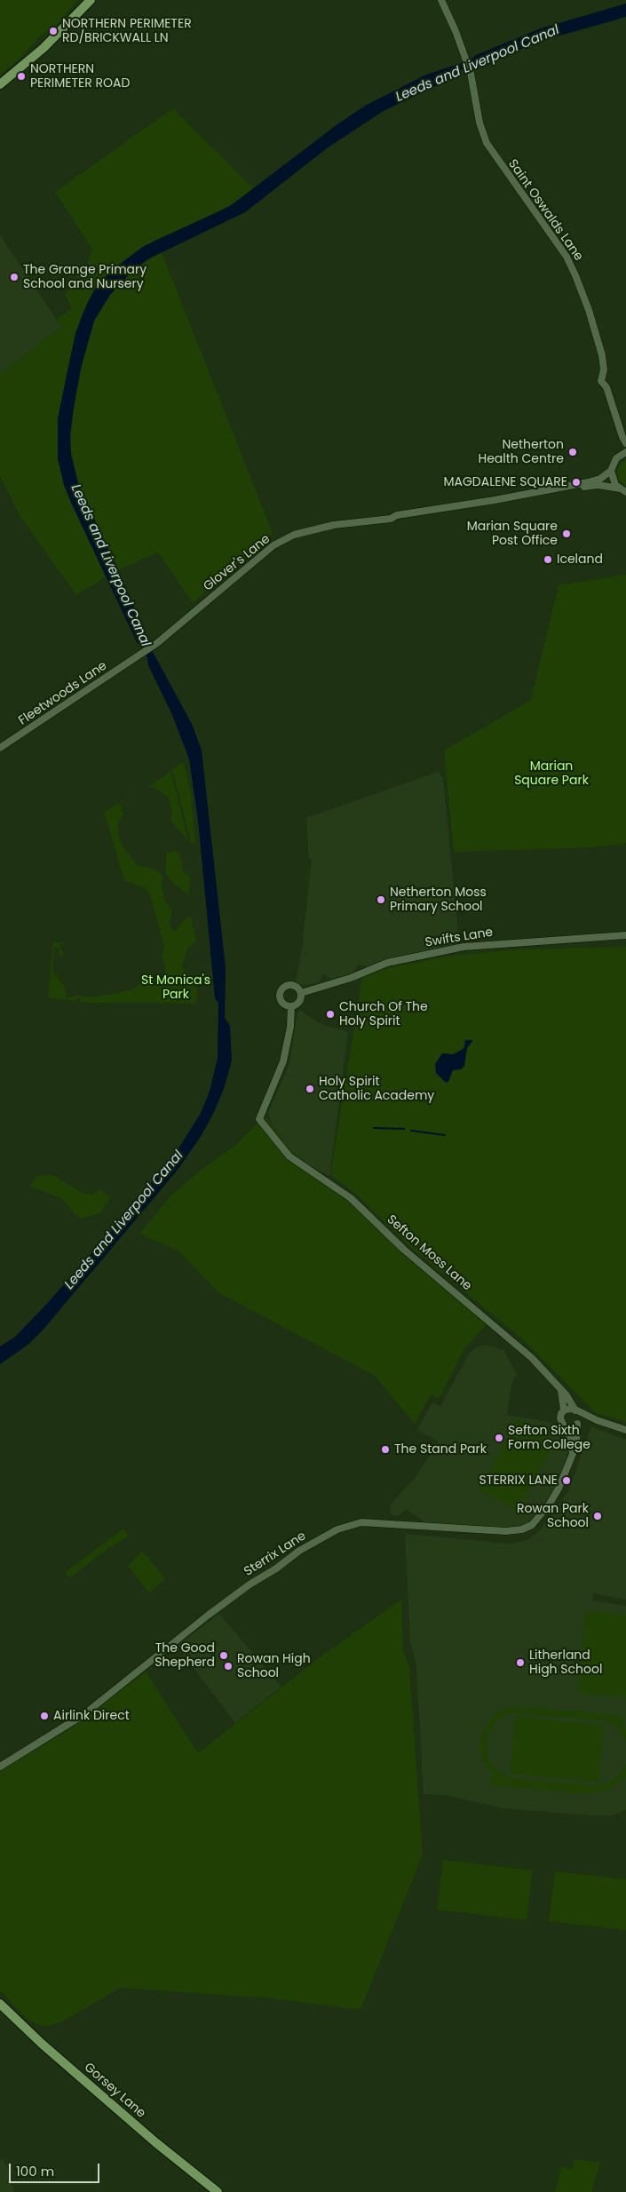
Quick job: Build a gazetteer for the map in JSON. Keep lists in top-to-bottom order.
{
  "streets": {
    "main road": ["Gorsey Lane"],
    "street": [
      "Saint Oswalds Lane",
      "Glover's Lane",
      "Fleetwoods Lane",
      "Swifts Lane",
      "Sefton Moss Lane",
      "Sterrix Lane"
    ]
  },
  "crossings": [
    ["Glover's Lane", "Fleetwoods Lane"],
    ["Swifts Lane", "Sefton Moss Lane"],
    ["Sefton Moss Lane", "Sterrix Lane"]
  ],
  "water": ["Leeds and Liverpool Canal"],
  "parks": ["Marian Square Park", "St Monica's Park"],
  "places": [
    "NORTHERN PERIMETER RD/BRICKWALL LN",
    "NORTHERN PERIMETER ROAD",
    "The Grange Primary School and Nursery",
    "Netherton Health Centre",
    "MAGDALENE SQUARE",
    "Marian Square Post Office",
    "Iceland",
    "Netherton Moss Primary School",
    "Church Of The Holy Spirit",
    "Holy Spirit Catholic Academy",
    "Sefton Sixth Form College",
    "The Stand Park",
    "STERRIX LANE",
    "Rowan Park School",
    "The Good Shepherd",
    "Litherland High School",
    "Rowan High School",
    "Airlink Direct"
  ],
  "scale_bar": "100 m"
}
